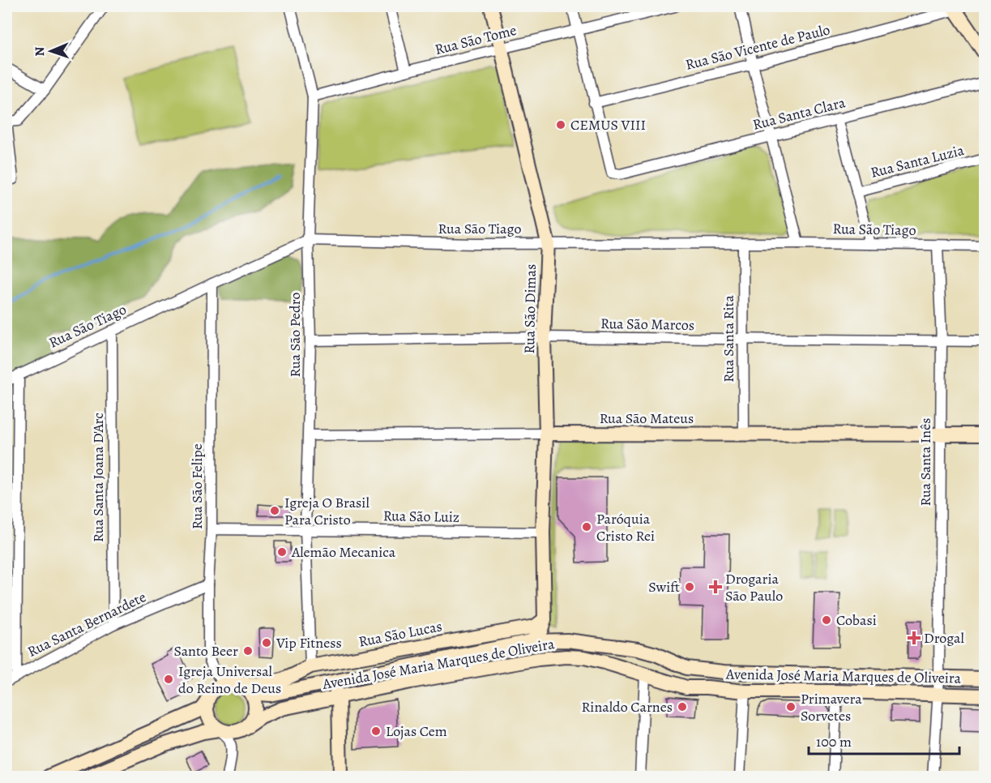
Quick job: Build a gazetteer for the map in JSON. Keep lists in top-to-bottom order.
{
  "streets": {
    "main road": [
      "Rua São Dimas",
      "Rua São Mateus",
      "Rua São Lucas",
      "Avenida José Maria Marques de Oliveira"
    ],
    "street": [
      "Rua São Tome",
      "Rua São Vicente de Paulo",
      "Rua Santa Clara",
      "Rua Santa Luzia",
      "Rua São Tiago",
      "Rua São Marcos",
      "Rua São Pedro",
      "Rua Santa Rita",
      "Rua Santa Inês",
      "Rua Santa Joana D'Arc",
      "Rua São Felipe",
      "Rua São Luiz",
      "Rua Santa Bernardete"
    ]
  },
  "crossings": [
    ["Rua São Tome", "Rua São Dimas"],
    ["Rua São Tome", "Rua São Pedro"],
    ["Rua São Vicente de Paulo", "Rua Santa Clara"],
    ["Rua São Tiago", "Rua São Dimas"],
    ["Rua São Tiago", "Rua São Pedro"],
    ["Rua São Tiago", "Rua Santa Rita"],
    ["Rua São Tiago", "Rua Santa Inês"],
    ["Rua São Tiago", "Rua Santa Joana D'Arc"],
    ["Rua São Tiago", "Rua São Felipe"],
    ["Rua São Dimas", "Rua São Marcos"],
    ["Rua São Dimas", "Rua São Mateus"],
    ["Rua São Dimas", "Rua São Luiz"],
    ["Rua São Dimas", "Rua São Lucas"],
    ["Rua São Marcos", "Rua São Pedro"],
    ["Rua São Marcos", "Rua Santa Rita"],
    ["Rua São Marcos", "Rua Santa Inês"],
    ["Rua São Pedro", "Rua São Mateus"],
    ["Rua São Pedro", "Rua São Luiz"],
    ["Rua São Pedro", "Rua São Lucas"],
    ["Rua Santa Rita", "Rua São Mateus"],
    ["Rua São Mateus", "Rua Santa Inês"],
    ["Rua Santa Inês", "Avenida José Maria Marques de Oliveira"],
    ["Rua Santa Joana D'Arc", "Rua Santa Bernardete"],
    ["Rua São Felipe", "Rua São Luiz"],
    ["Rua São Felipe", "Rua Santa Bernardete"],
    ["Rua São Felipe", "Rua São Lucas"],
    ["Rua São Felipe", "Avenida José Maria Marques de Oliveira"],
    ["Rua São Lucas", "Avenida José Maria Marques de Oliveira"]
  ],
  "places": {
    "other": [
      "CEMUS VIII",
      "Igreja O Brasil Para Cristo",
      "Paróquia Cristo Rei",
      "Alemão Mecanica",
      "Swift",
      "Cobasi",
      "Vip Fitness",
      "Santo Beer",
      "Igreja Universal do Reino de Deus",
      "Rinaldo Carnes",
      "Primavera Sorvetes",
      "Lojas Cem"
    ],
    "health": ["Drogaria São Paulo", "Drogal"]
  },
  "scale_bar": "100 m",
  "north": "left"
}
